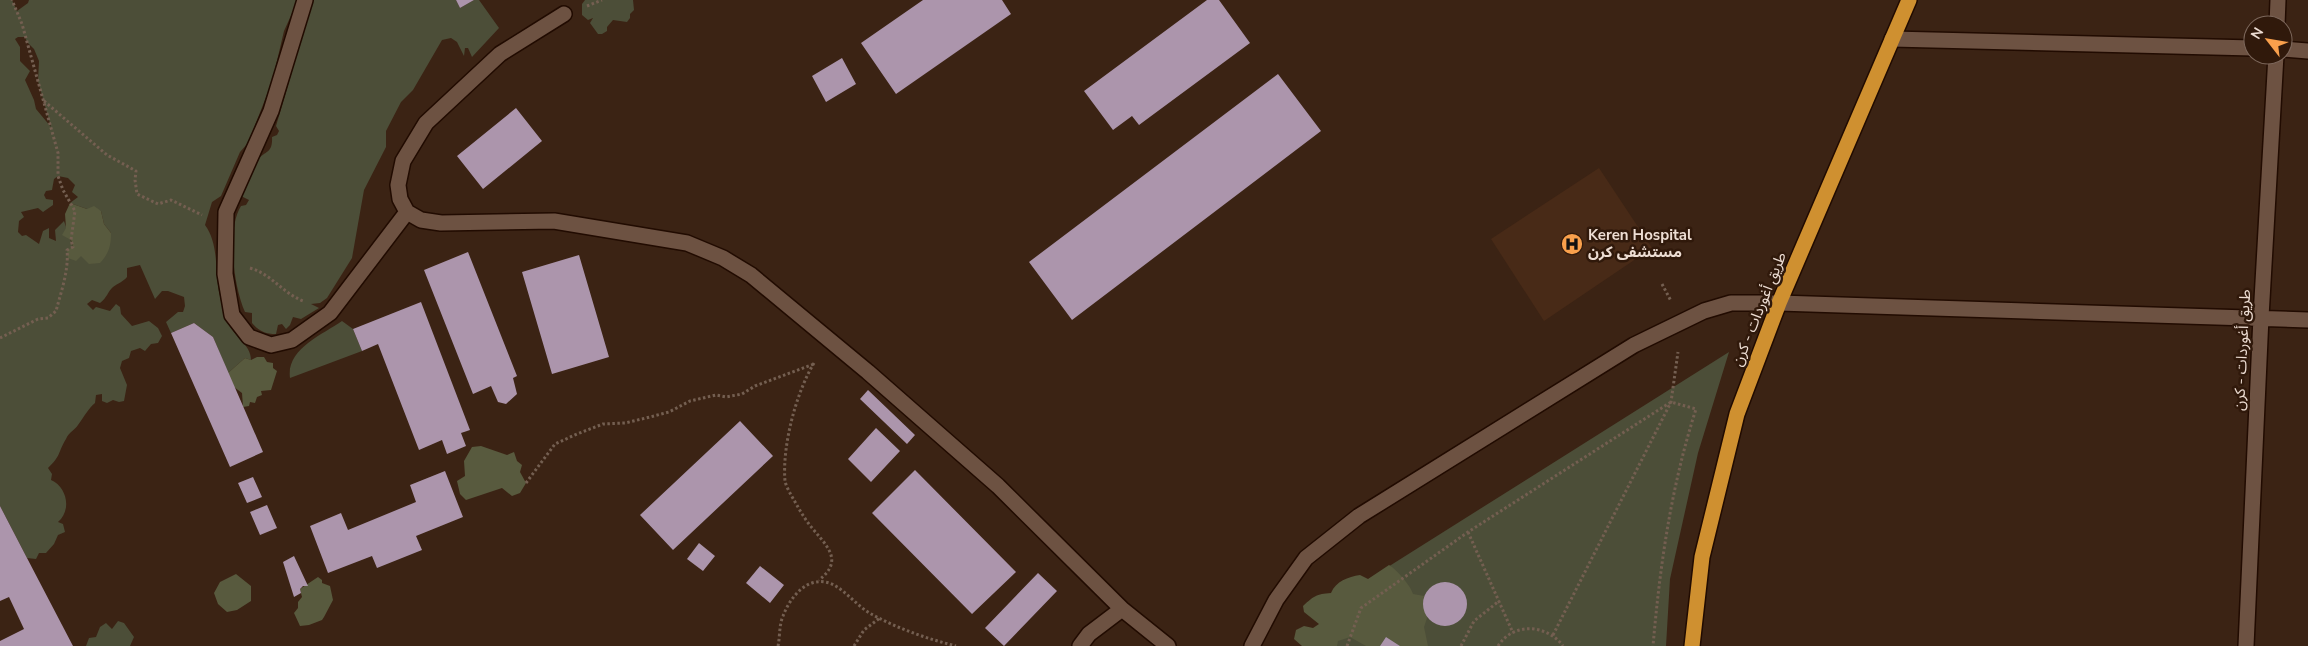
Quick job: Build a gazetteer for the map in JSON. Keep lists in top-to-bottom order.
{
  "streets": {
    "highway": ["طريق أغوردات - كرن"]
  },
  "places": {
    "hospital": ["Keren Hospital مستشفى كرن"]
  },
  "north": "top left"
}
